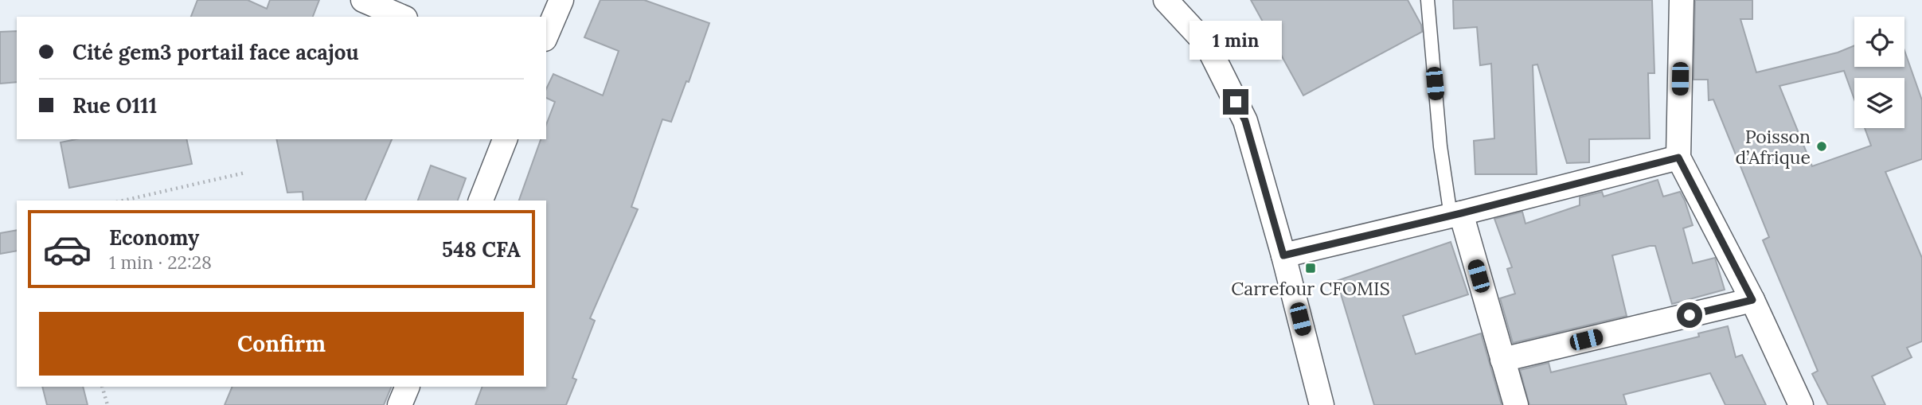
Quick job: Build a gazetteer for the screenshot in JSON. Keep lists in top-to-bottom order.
{
  "places": {
    "other": ["Poisson d’Afrique"],
    "transit": ["Carrefour CFOMIS"]
  },
  "page": {
    "banner": ["Cité gem3 portail face acajou", "Rue O111"],
    "bubble": "1 min",
    "list": [
      {
        "name": "Economy",
        "note": "1 min · 22:28",
        "value": "548 CFA"
      }
    ],
    "buttons": "Confirm"
  }
}
